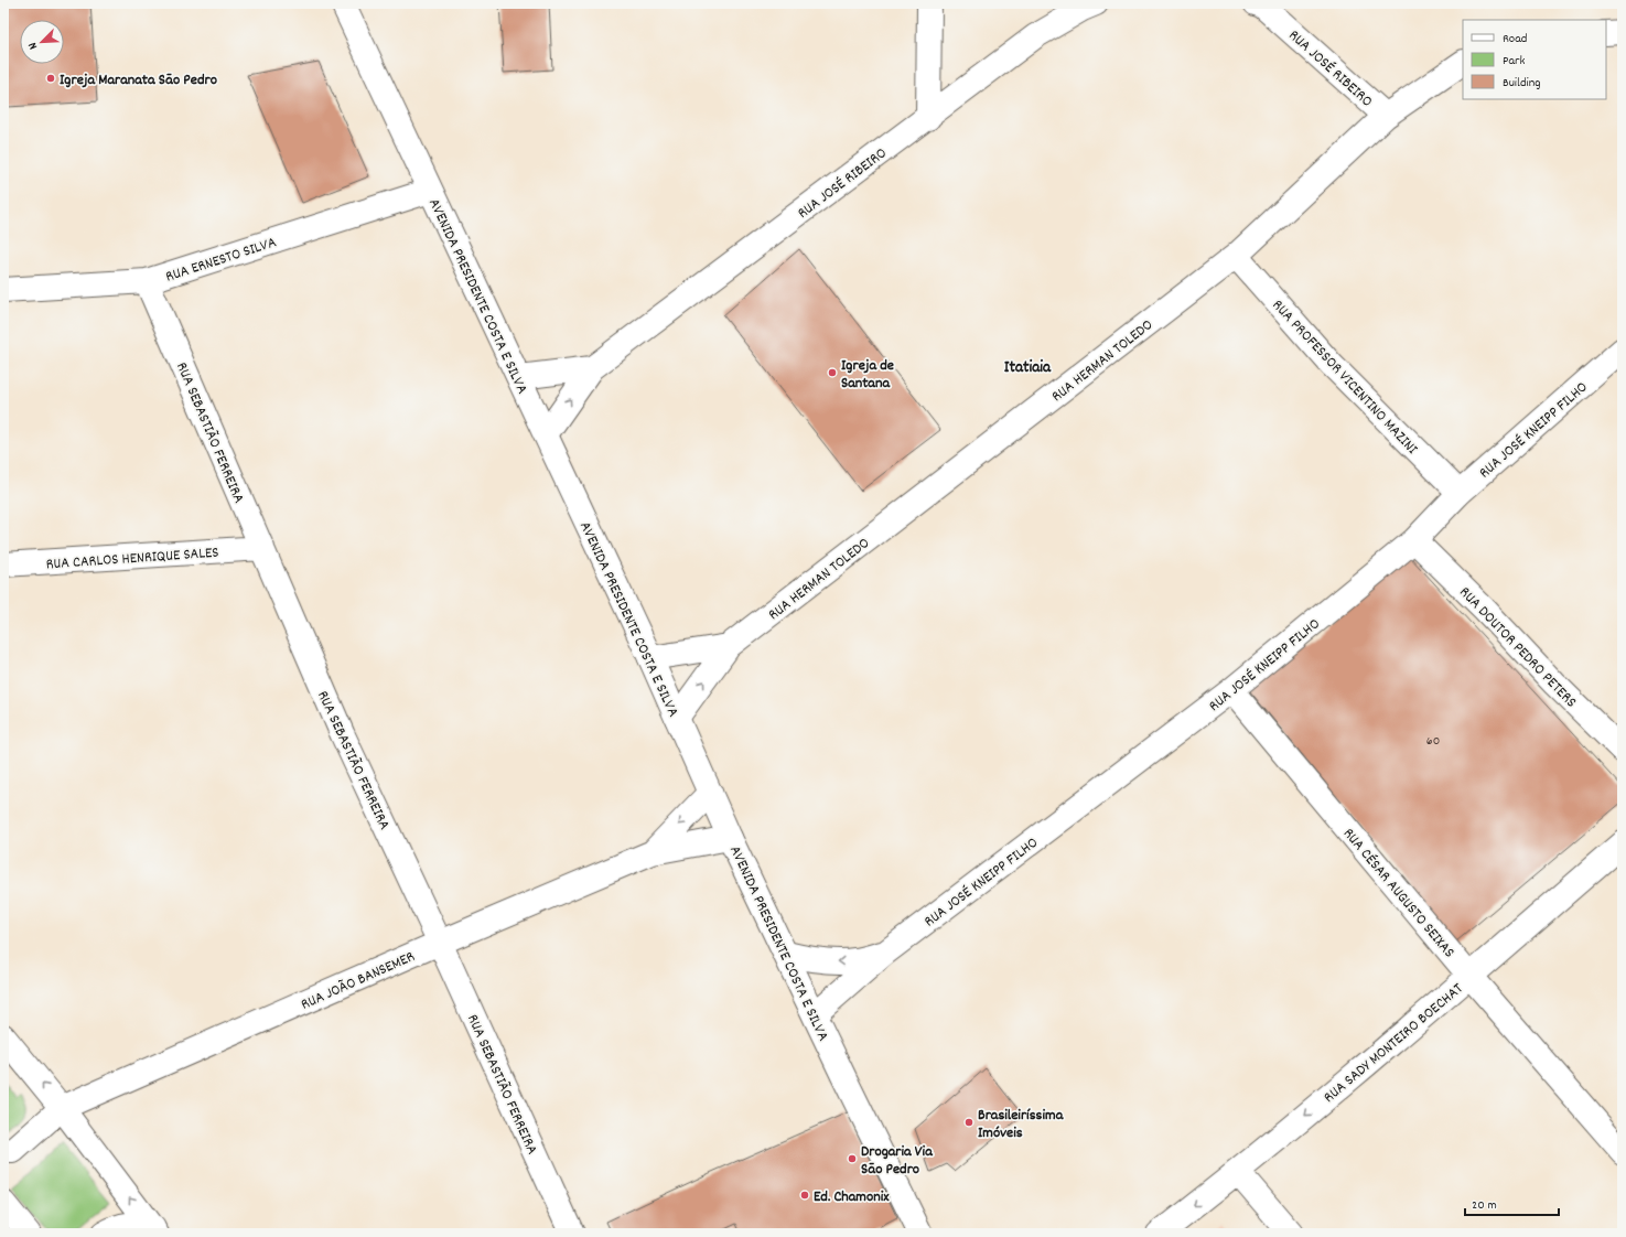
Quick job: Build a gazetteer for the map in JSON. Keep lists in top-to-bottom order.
{
  "streets": {
    "street": [
      "RUA JOSÉ RIBEIRO",
      "RUA ERNESTO SILVA",
      "AVENIDA PRESIDENTE COSTA E SILVA",
      "RUA HERMAN TOLEDO",
      "RUA PROFESSOR VICENTINO MAZINI",
      "RUA JOSÉ KNEIPP FILHO",
      "RUA SEBASTIÃO FERREIRA",
      "RUA CARLOS HENRIQUE SALES",
      "RUA DOUTOR PEDRO PETERS",
      "RUA CÉSAR AUGUSTO SEIXAS",
      "RUA JOÃO BANSEMER",
      "RUA SADY MONTEIRO BOECHAT"
    ]
  },
  "crossings": [
    ["RUA JOSÉ RIBEIRO", "AVENIDA PRESIDENTE COSTA E SILVA"],
    ["RUA JOSÉ RIBEIRO", "RUA HERMAN TOLEDO"],
    ["RUA ERNESTO SILVA", "AVENIDA PRESIDENTE COSTA E SILVA"],
    ["RUA ERNESTO SILVA", "RUA SEBASTIÃO FERREIRA"],
    ["AVENIDA PRESIDENTE COSTA E SILVA", "RUA HERMAN TOLEDO"],
    ["AVENIDA PRESIDENTE COSTA E SILVA", "RUA JOSÉ KNEIPP FILHO"],
    ["AVENIDA PRESIDENTE COSTA E SILVA", "RUA JOÃO BANSEMER"],
    ["RUA HERMAN TOLEDO", "RUA PROFESSOR VICENTINO MAZINI"],
    ["RUA PROFESSOR VICENTINO MAZINI", "RUA JOSÉ KNEIPP FILHO"],
    ["RUA JOSÉ KNEIPP FILHO", "RUA DOUTOR PEDRO PETERS"],
    ["RUA JOSÉ KNEIPP FILHO", "RUA CÉSAR AUGUSTO SEIXAS"],
    ["RUA SEBASTIÃO FERREIRA", "RUA CARLOS HENRIQUE SALES"],
    ["RUA SEBASTIÃO FERREIRA", "RUA JOÃO BANSEMER"],
    ["RUA CÉSAR AUGUSTO SEIXAS", "RUA SADY MONTEIRO BOECHAT"]
  ],
  "one_way": ["RUA SADY MONTEIRO BOECHAT"],
  "districts": ["Itatiaia"],
  "places": [
    "Igreja Maranata São Pedro",
    "Igreja de Santana",
    "Brasileiríssima Imóveis",
    "Drogaria Via São Pedro",
    "Ed. Chamonix"
  ],
  "house_numbers": ["60"],
  "legend": ["Road", "Park", "Building"],
  "scale_bar": "20 m",
  "north": "bottom left"
}
